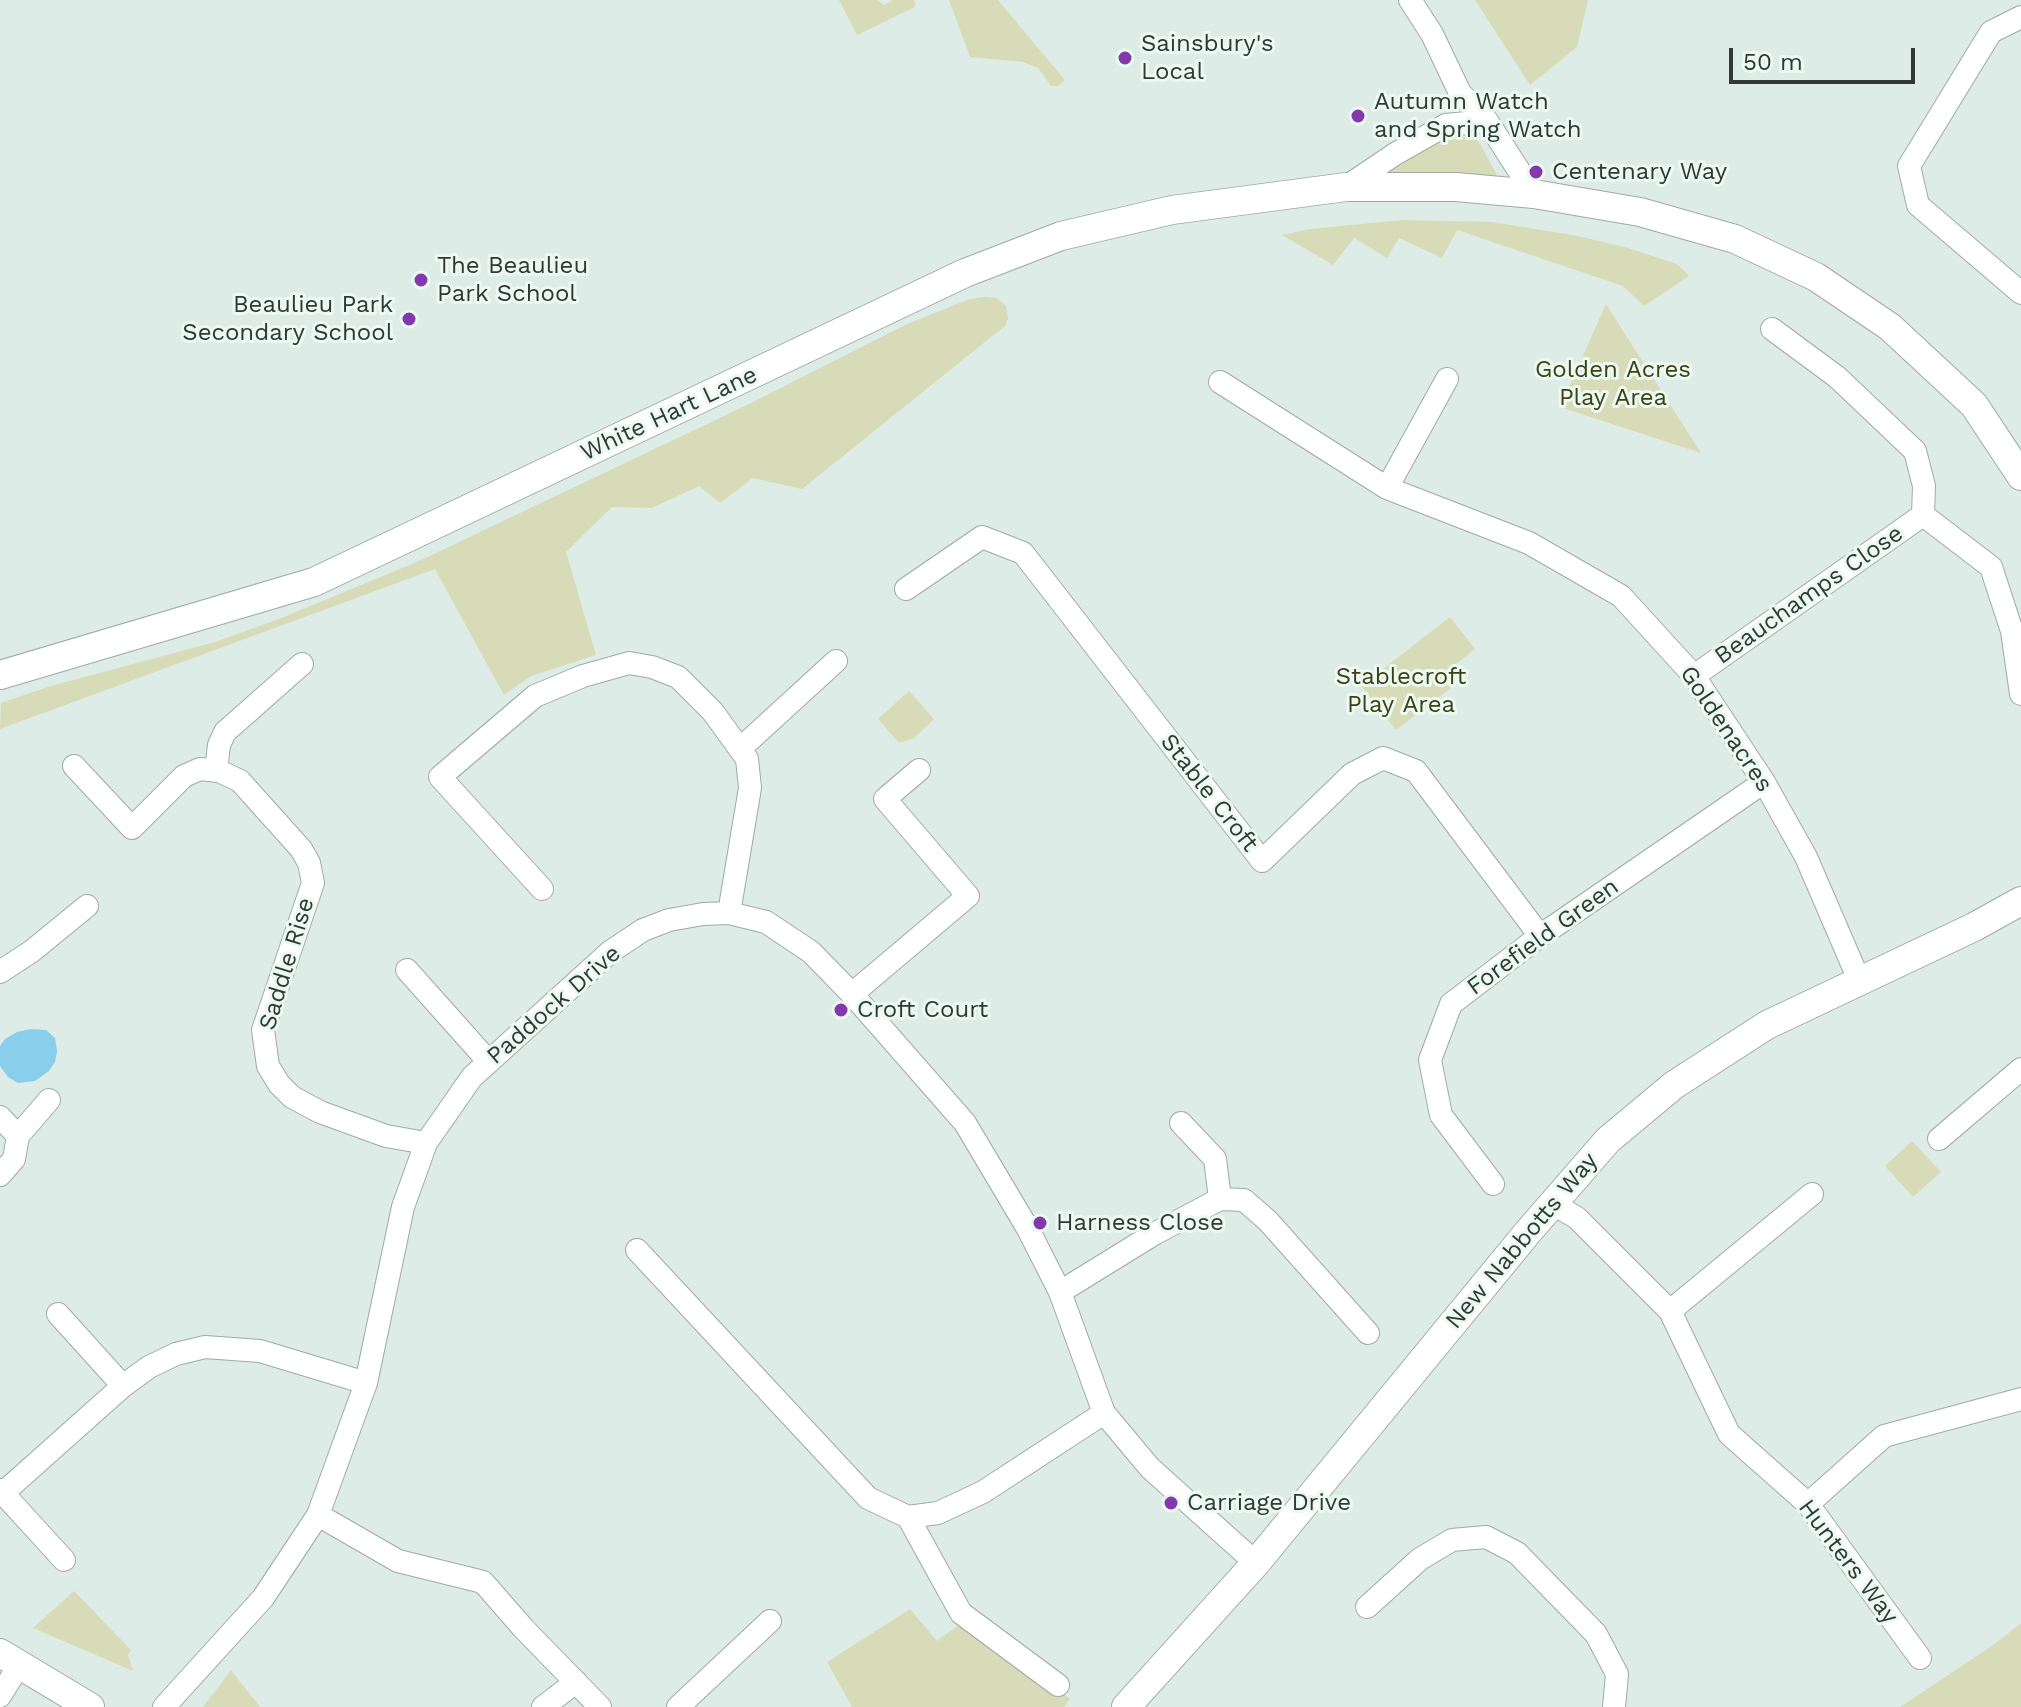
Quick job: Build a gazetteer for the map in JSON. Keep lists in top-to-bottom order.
{
  "streets": {
    "street": [
      "White Hart Lane",
      "Beauchamps Close",
      "Goldenacres",
      "Stable Croft",
      "Forefield Green",
      "Saddle Rise",
      "Paddock Drive",
      "New Nabbotts Way",
      "Hunters Way"
    ]
  },
  "crossings": [
    ["Beauchamps Close", "Goldenacres"],
    ["Goldenacres", "Forefield Green"],
    ["Goldenacres", "New Nabbotts Way"],
    ["Stable Croft", "Forefield Green"],
    ["Saddle Rise", "Paddock Drive"],
    ["Paddock Drive", "New Nabbotts Way"],
    ["New Nabbotts Way", "Hunters Way"]
  ],
  "parks": ["Golden Acres Play Area", "Stablecroft Play Area"],
  "places": [
    "Sainsbury's Local",
    "Autumn Watch and Spring Watch",
    "Centenary Way",
    "The Beaulieu Park School",
    "Beaulieu Park Secondary School",
    "Croft Court",
    "Harness Close",
    "Carriage Drive"
  ],
  "scale_bar": "50 m"
}
